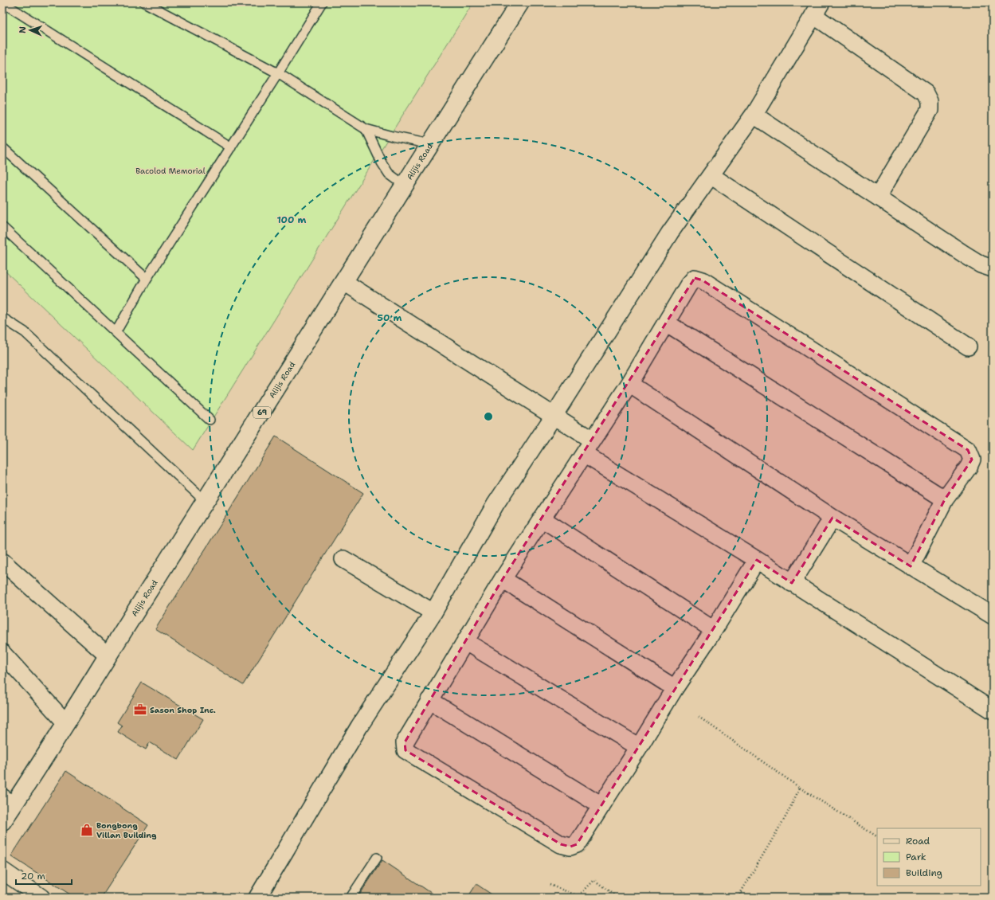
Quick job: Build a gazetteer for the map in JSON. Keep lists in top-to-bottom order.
{
  "streets": {
    "main road": ["Alijis Road", "69"]
  },
  "parks": ["Bacolod Memorial"],
  "places": {
    "office": ["Sason Shop Inc."],
    "shop": ["Bongbong Villan Building"]
  },
  "legend": ["Road", "Park", "Building"],
  "scale_bar": "20 m",
  "north": "left",
  "rings": ["100 m", "50 m"]
}
